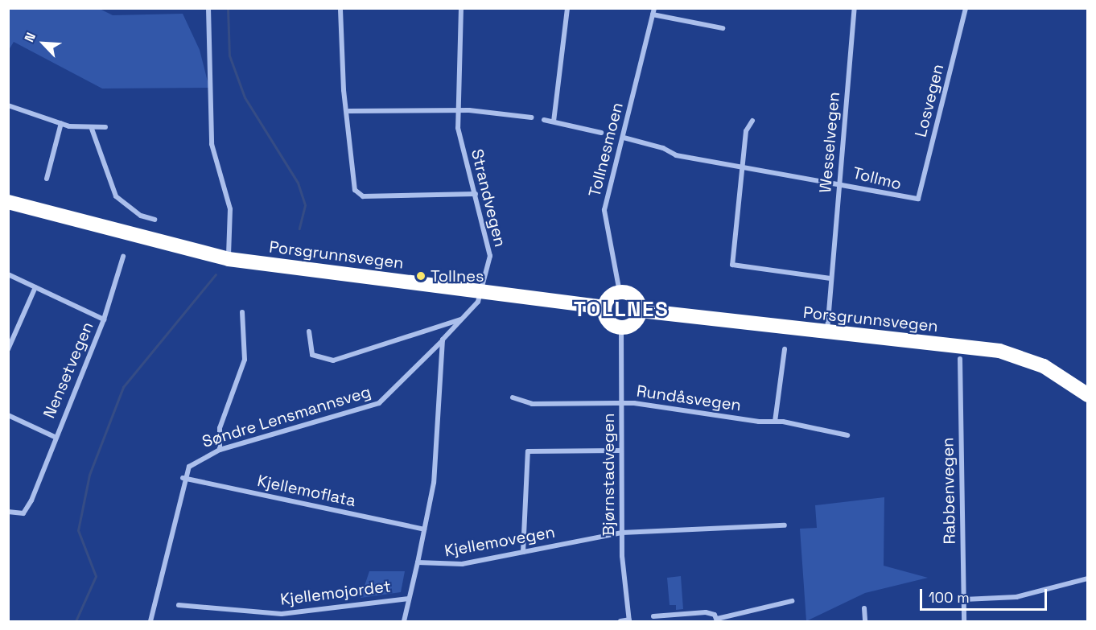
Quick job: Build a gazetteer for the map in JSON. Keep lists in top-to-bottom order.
{
  "streets": {
    "highway": ["Porsgrunnsvegen"],
    "street": [
      "Losvegen",
      "Wesselvegen",
      "Tollnesmoen",
      "Tollmo",
      "Strandvegen",
      "Nensetvegen",
      "Rundåsvegen",
      "Søndre Lensmannsveg",
      "Bjørnstadvegen",
      "Kjellemoflata",
      "Rabbenvegen",
      "Kjellemovegen",
      "Kjellemojordet"
    ]
  },
  "crossings": [
    ["Losvegen", "Tollmo"],
    ["Wesselvegen", "Tollmo"],
    ["Wesselvegen", "Porsgrunnsvegen"],
    ["Tollnesmoen", "Tollmo"],
    ["Tollnesmoen", "Porsgrunnsvegen"],
    ["Tollnesmoen", "Bjørnstadvegen"],
    ["Strandvegen", "Porsgrunnsvegen"],
    ["Porsgrunnsvegen", "Bjørnstadvegen"],
    ["Rundåsvegen", "Bjørnstadvegen"],
    ["Søndre Lensmannsveg", "Kjellemoflata"],
    ["Søndre Lensmannsveg", "Kjellemovegen"],
    ["Bjørnstadvegen", "Kjellemovegen"],
    ["Kjellemoflata", "Kjellemovegen"],
    ["Kjellemovegen", "Kjellemojordet"]
  ],
  "districts": ["TOLLNES"],
  "places": ["Tollnes"],
  "scale_bar": "100 m",
  "north": "top left"
}
